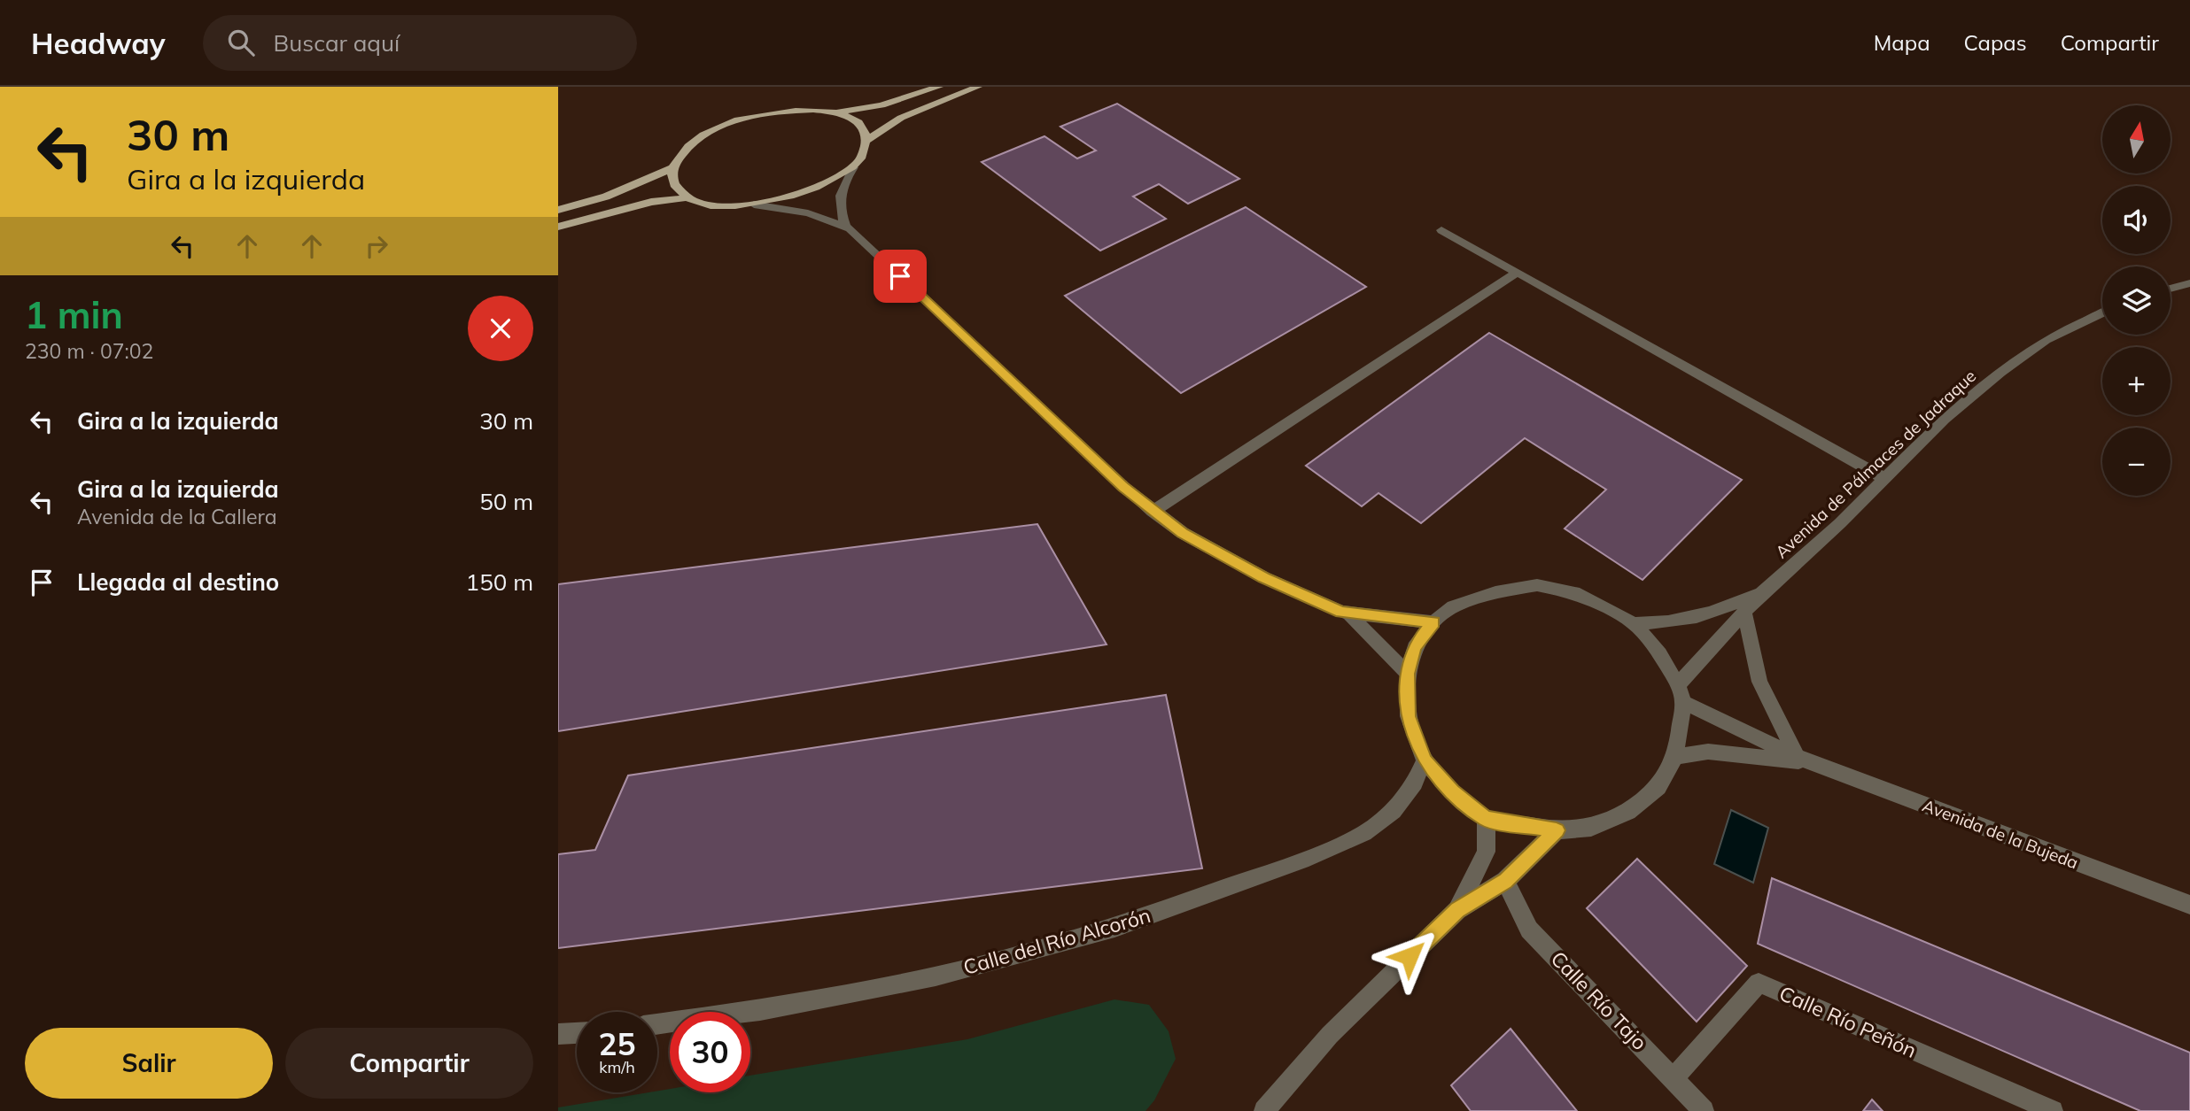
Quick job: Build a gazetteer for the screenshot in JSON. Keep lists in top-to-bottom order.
{
  "streets": {
    "street": [
      "Avenida de Pálmaces de Jadraque",
      "Avenida de la Bujeda",
      "Calle del Río Alcorón",
      "Calle Río Tajo",
      "Calle Río Peñón"
    ]
  },
  "crossings": [
    ["Calle Río Tajo", "Calle Río Peñón"]
  ],
  "north": "top",
  "page": {
    "header": "Headway",
    "search": "Buscar aquí",
    "nav": ["Mapa", "Capas", "Compartir"],
    "turn": ["30 m", "Gira a la izquierda"],
    "map_buttons": ["+", "−"],
    "heading": ["1 min", "230 m · 07:02"],
    "list": [
      {
        "name": "Gira a la izquierda",
        "value": "30 m"
      },
      {
        "name": "Gira a la izquierda",
        "note": "Avenida de la Callera",
        "value": "50 m"
      },
      {
        "name": "Llegada al destino",
        "value": "150 m"
      }
    ],
    "speed": "25 km/h",
    "limit": "30",
    "buttons": ["Salir", "Compartir"]
  }
}
